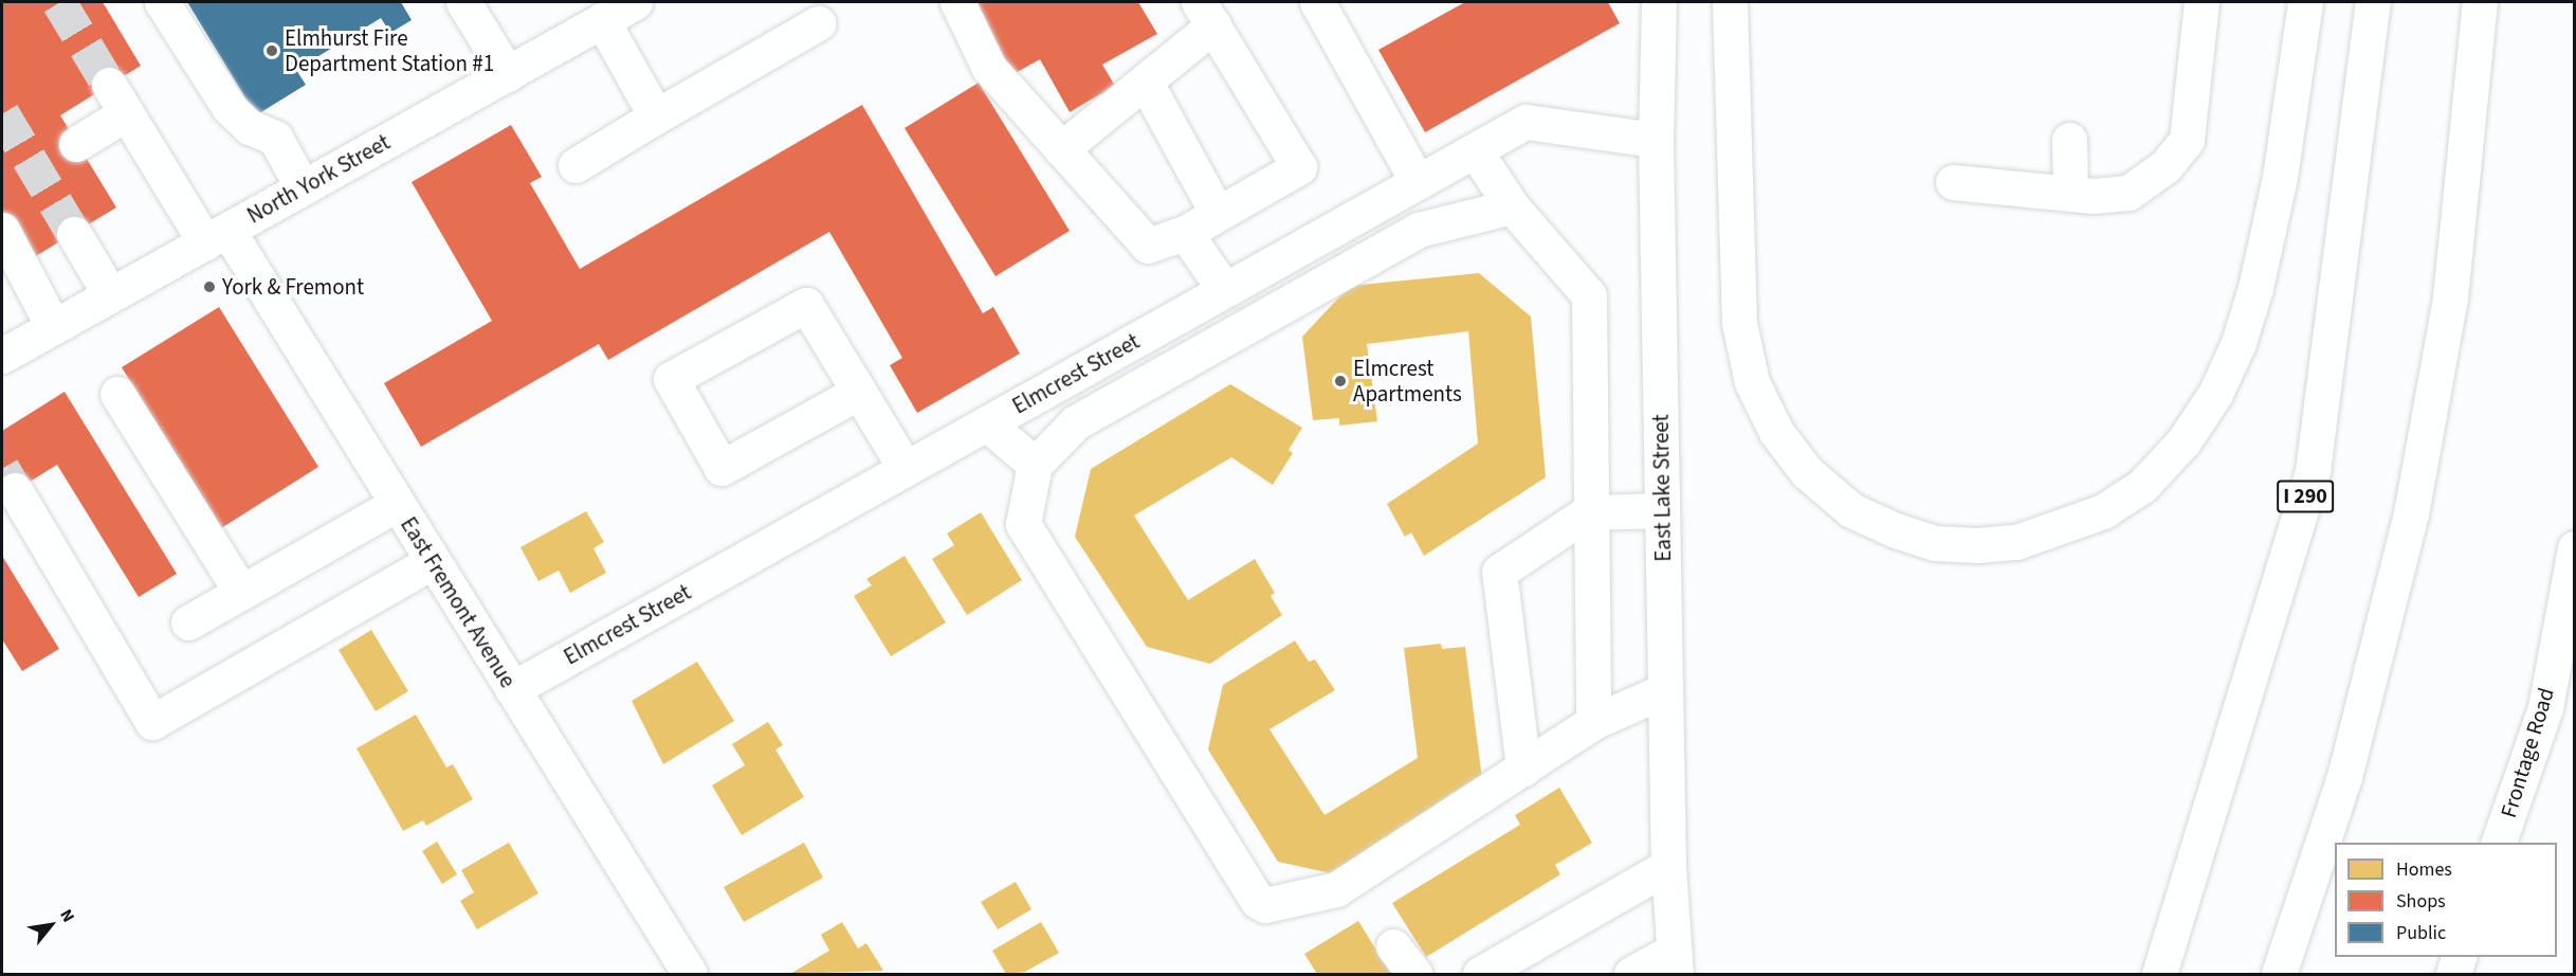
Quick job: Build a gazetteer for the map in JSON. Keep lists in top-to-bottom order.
{
  "streets": {
    "main road": [
      "North York Street",
      "Elmcrest Street",
      "East Lake Street",
      "I 290",
      "East Fremont Avenue",
      "Frontage Road"
    ]
  },
  "crossings": [
    ["North York Street", "East Fremont Avenue"],
    ["Elmcrest Street", "East Lake Street"],
    ["Elmcrest Street", "East Fremont Avenue"]
  ],
  "places": ["Elmhurst Fire Department Station #1", "York & Fremont", "Elmcrest Apartments"],
  "legend": ["Homes", "Shops", "Public"],
  "north": "top right"
}
